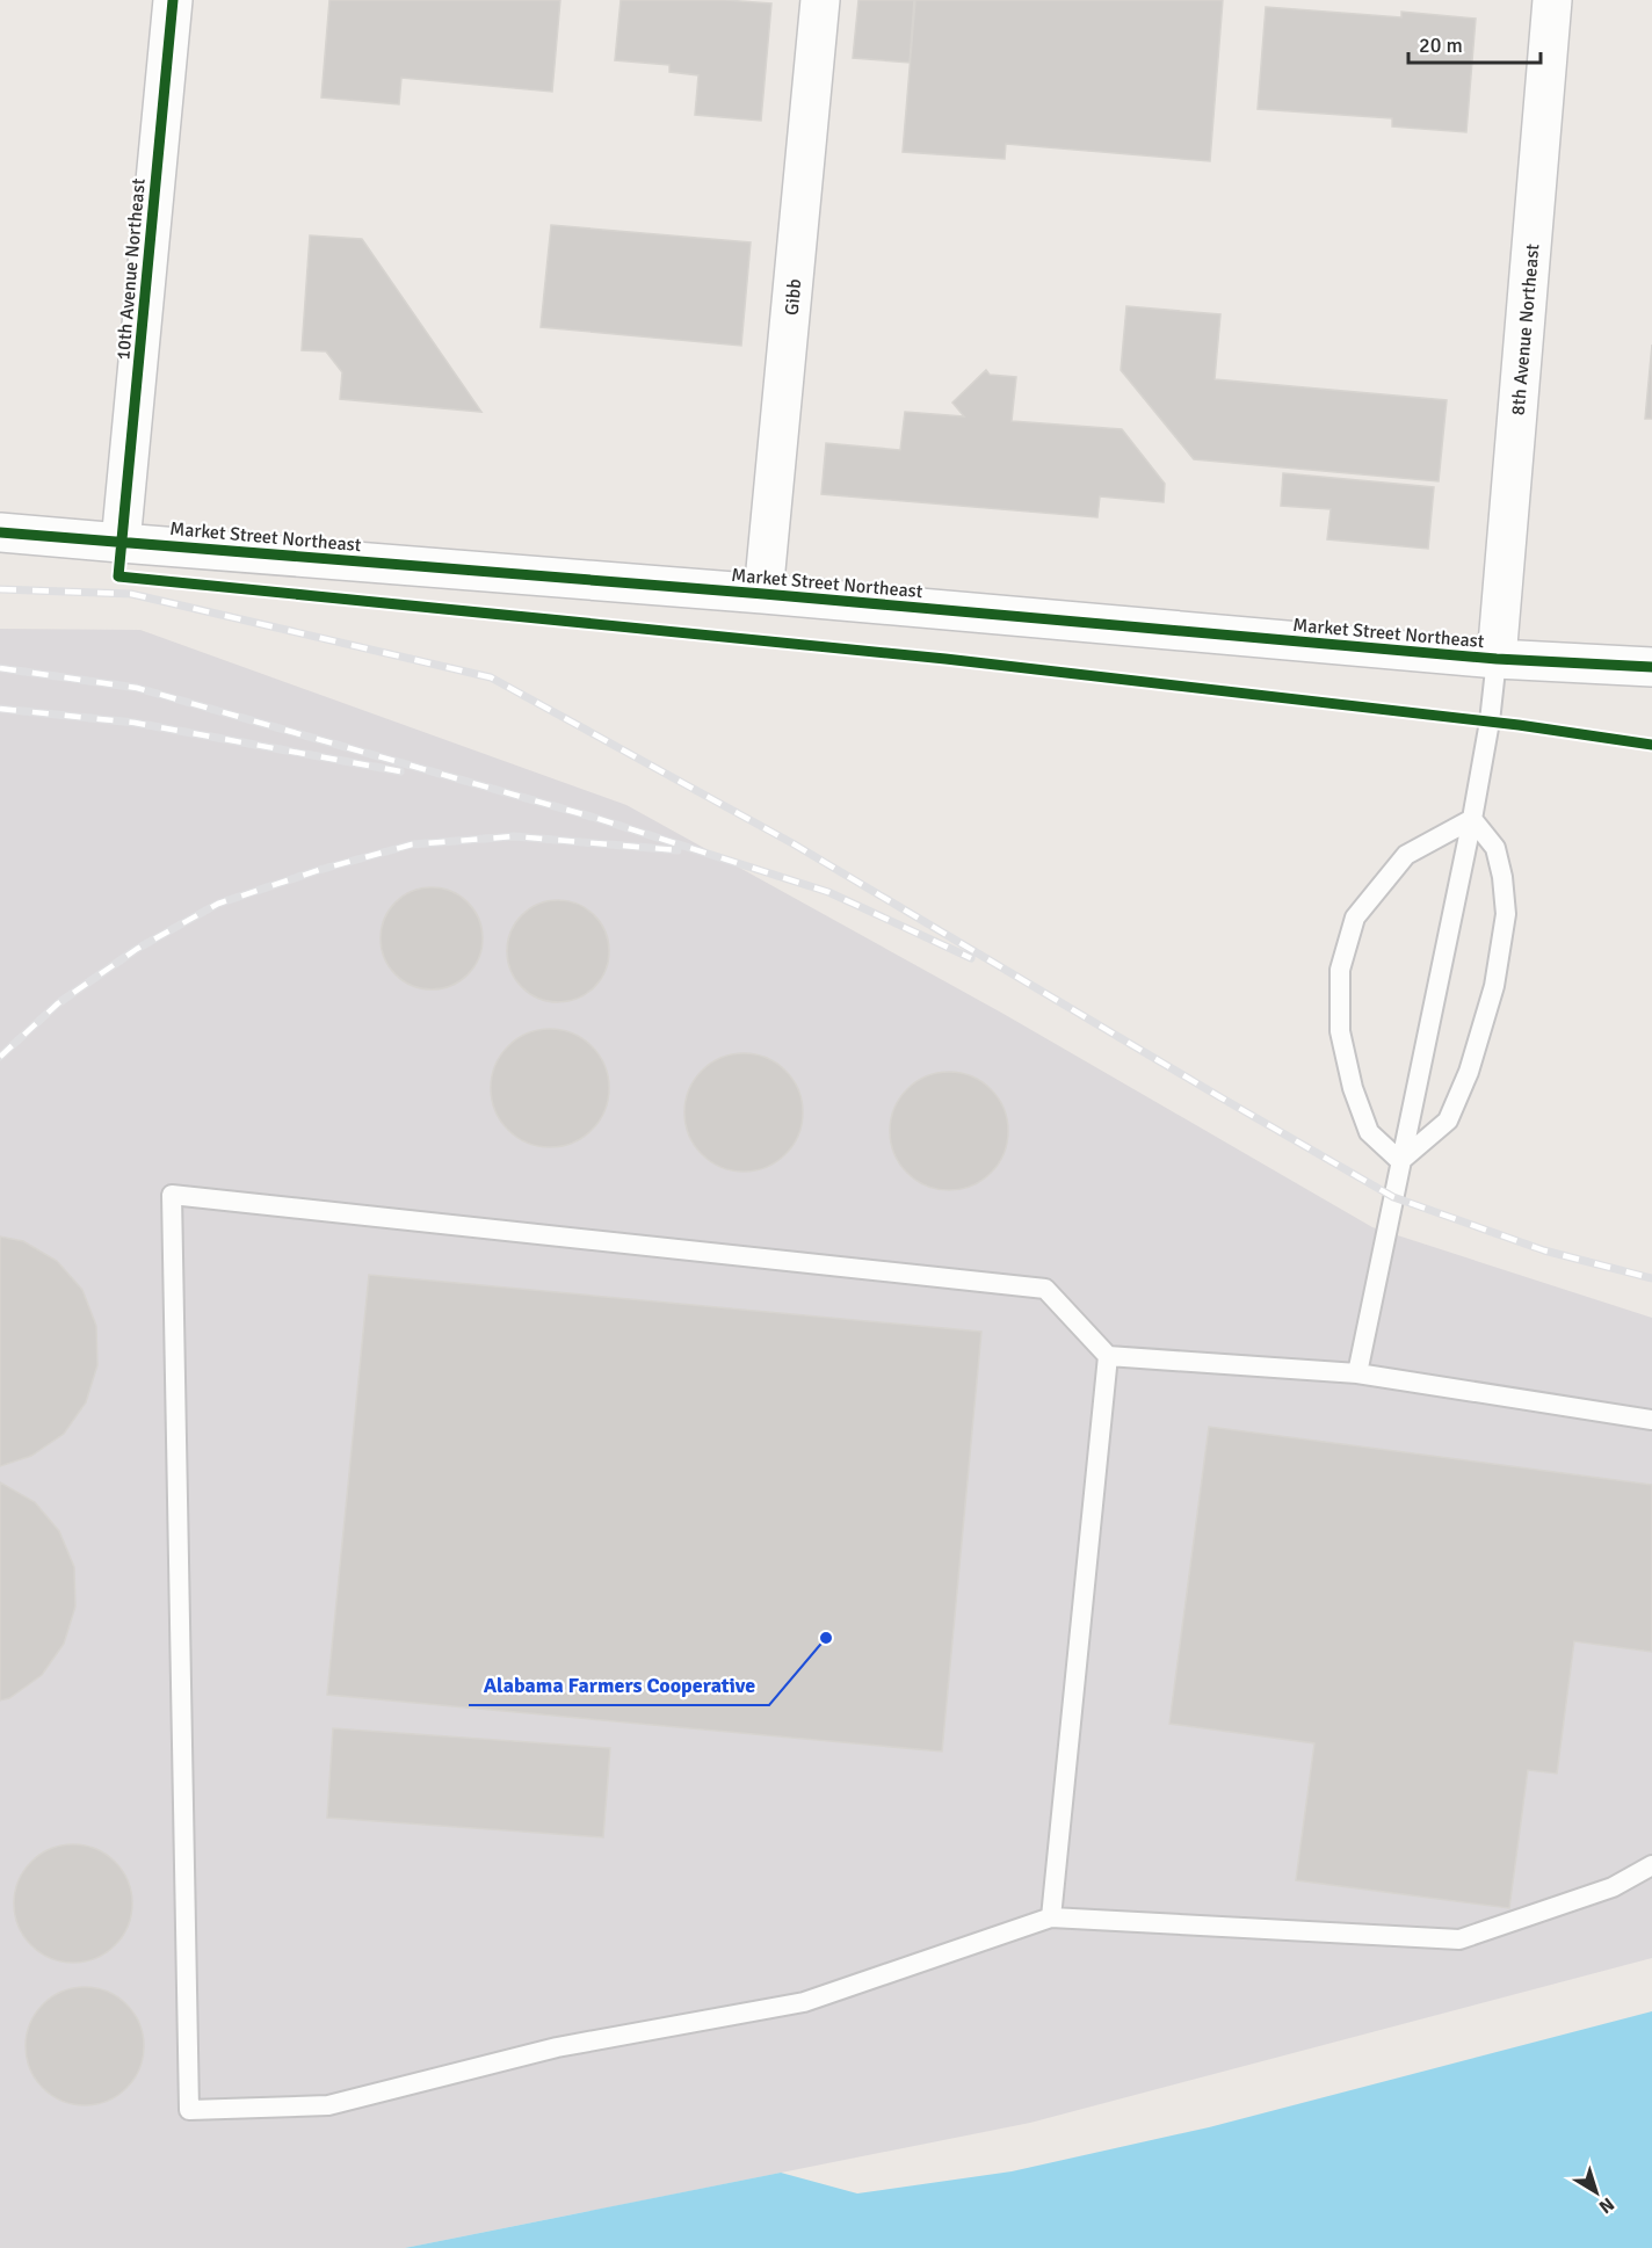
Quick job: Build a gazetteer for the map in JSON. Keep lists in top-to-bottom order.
{
  "streets": {
    "street": [
      "10th Avenue Northeast",
      "Gibb",
      "8th Avenue Northeast",
      "Market Street Northeast"
    ]
  },
  "crossings": [
    ["10th Avenue Northeast", "Market Street Northeast"],
    ["Gibb", "Market Street Northeast"],
    ["8th Avenue Northeast", "Market Street Northeast"]
  ],
  "places": ["Alabama Farmers Cooperative"],
  "scale_bar": "20 m",
  "north": "bottom right"
}
